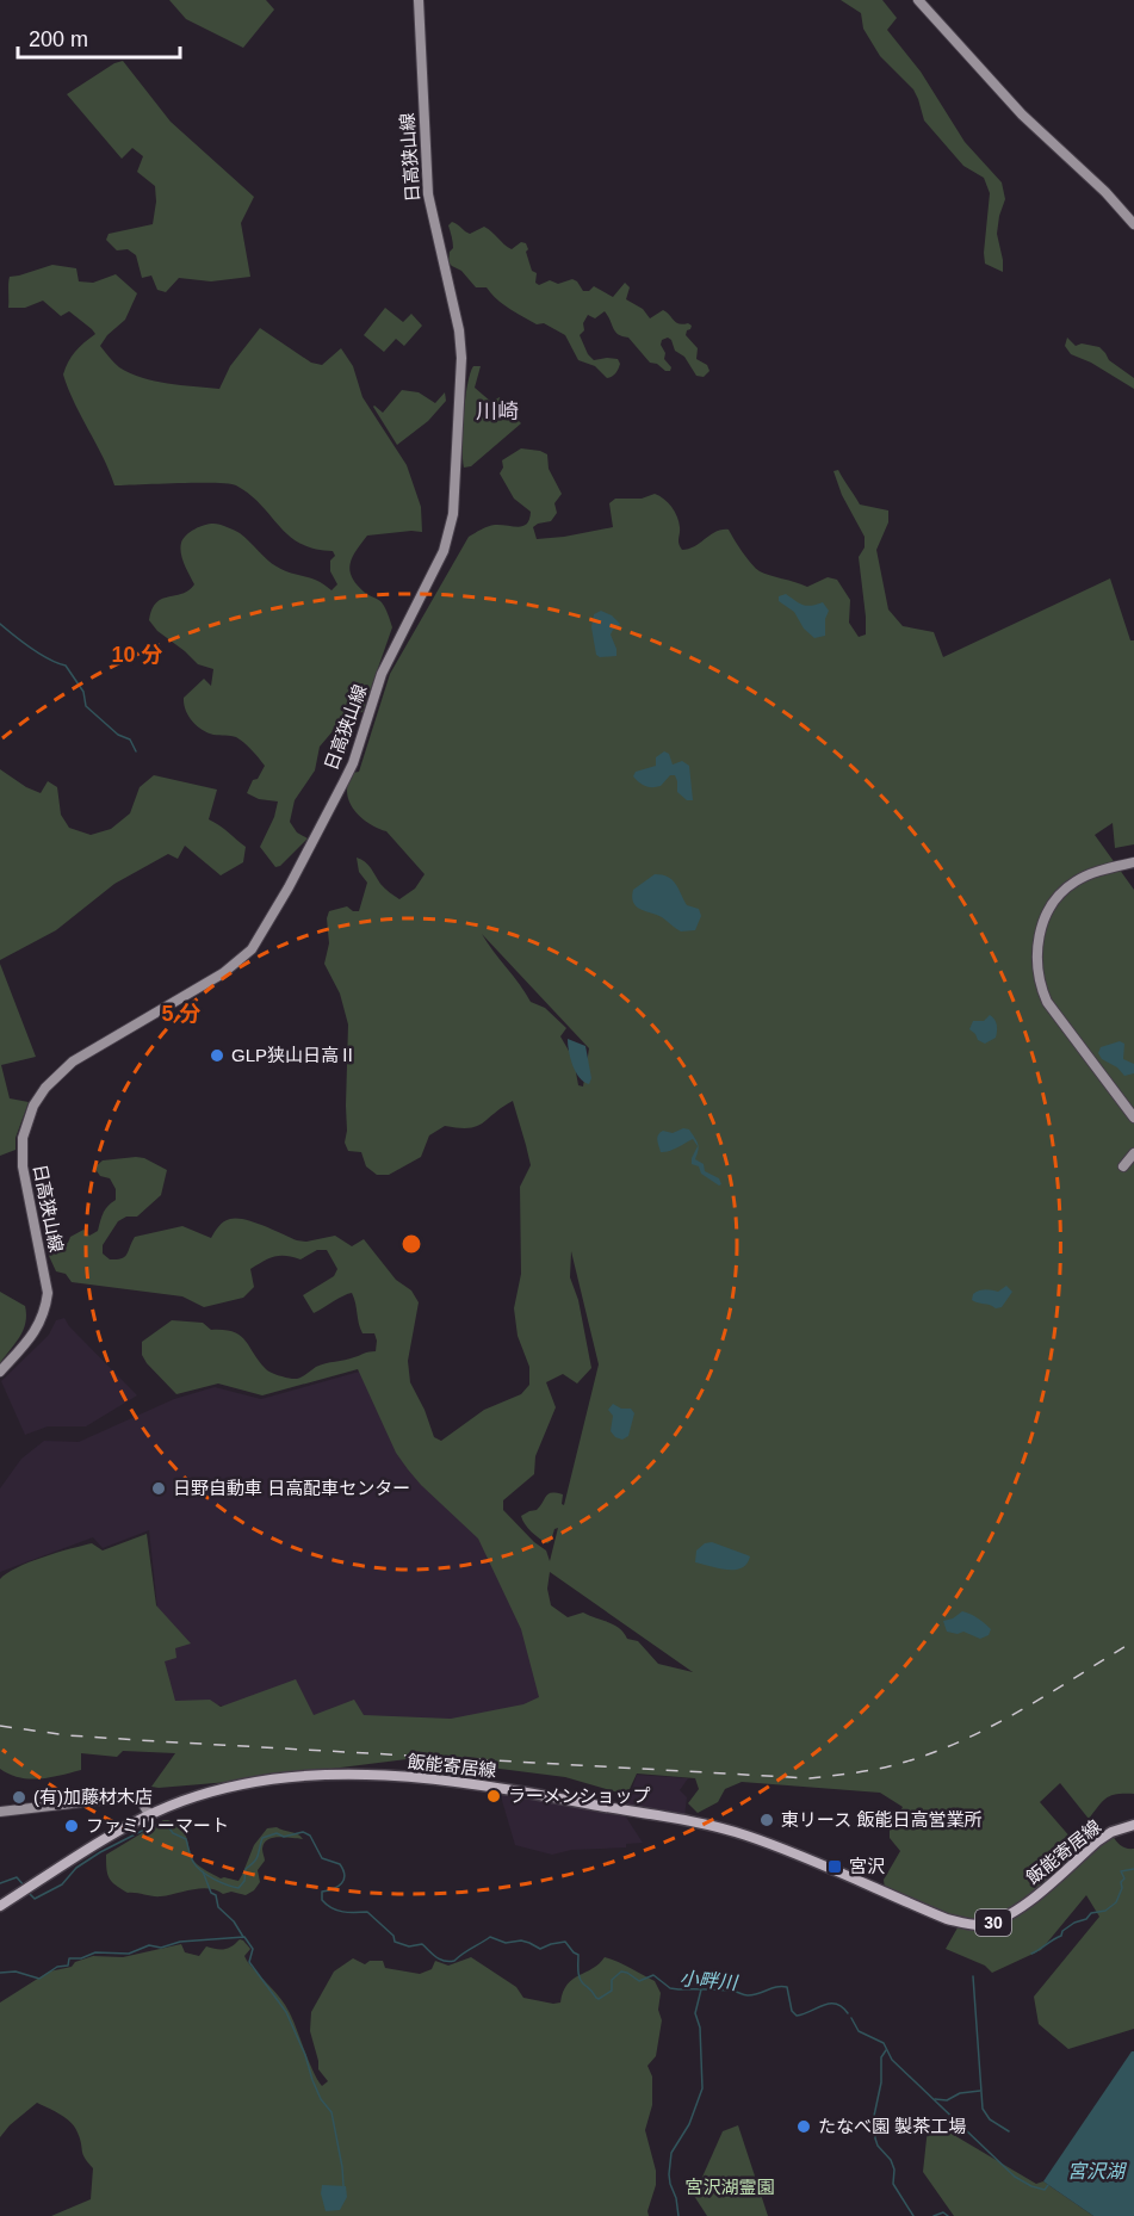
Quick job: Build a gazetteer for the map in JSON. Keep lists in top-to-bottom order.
{
  "streets": {
    "main road": ["日高狭山線", "飯能寄居線", "30"]
  },
  "districts": ["川崎"],
  "water": ["小畔川", "宮沢湖"],
  "parks": ["宮沢湖霊園"],
  "places": {
    "other": [
      "GLP狭山日高Ⅱ",
      "日野自動車 日高配車センター",
      "ラーメンショップ",
      "(有)加藤材木店",
      "東リース 飯能日高営業所",
      "ファミリーマート",
      "たなべ園 製茶工場"
    ],
    "transit": ["宮沢"]
  },
  "scale_bar": "200 m",
  "rings": ["10 分", "5 分"]
}
